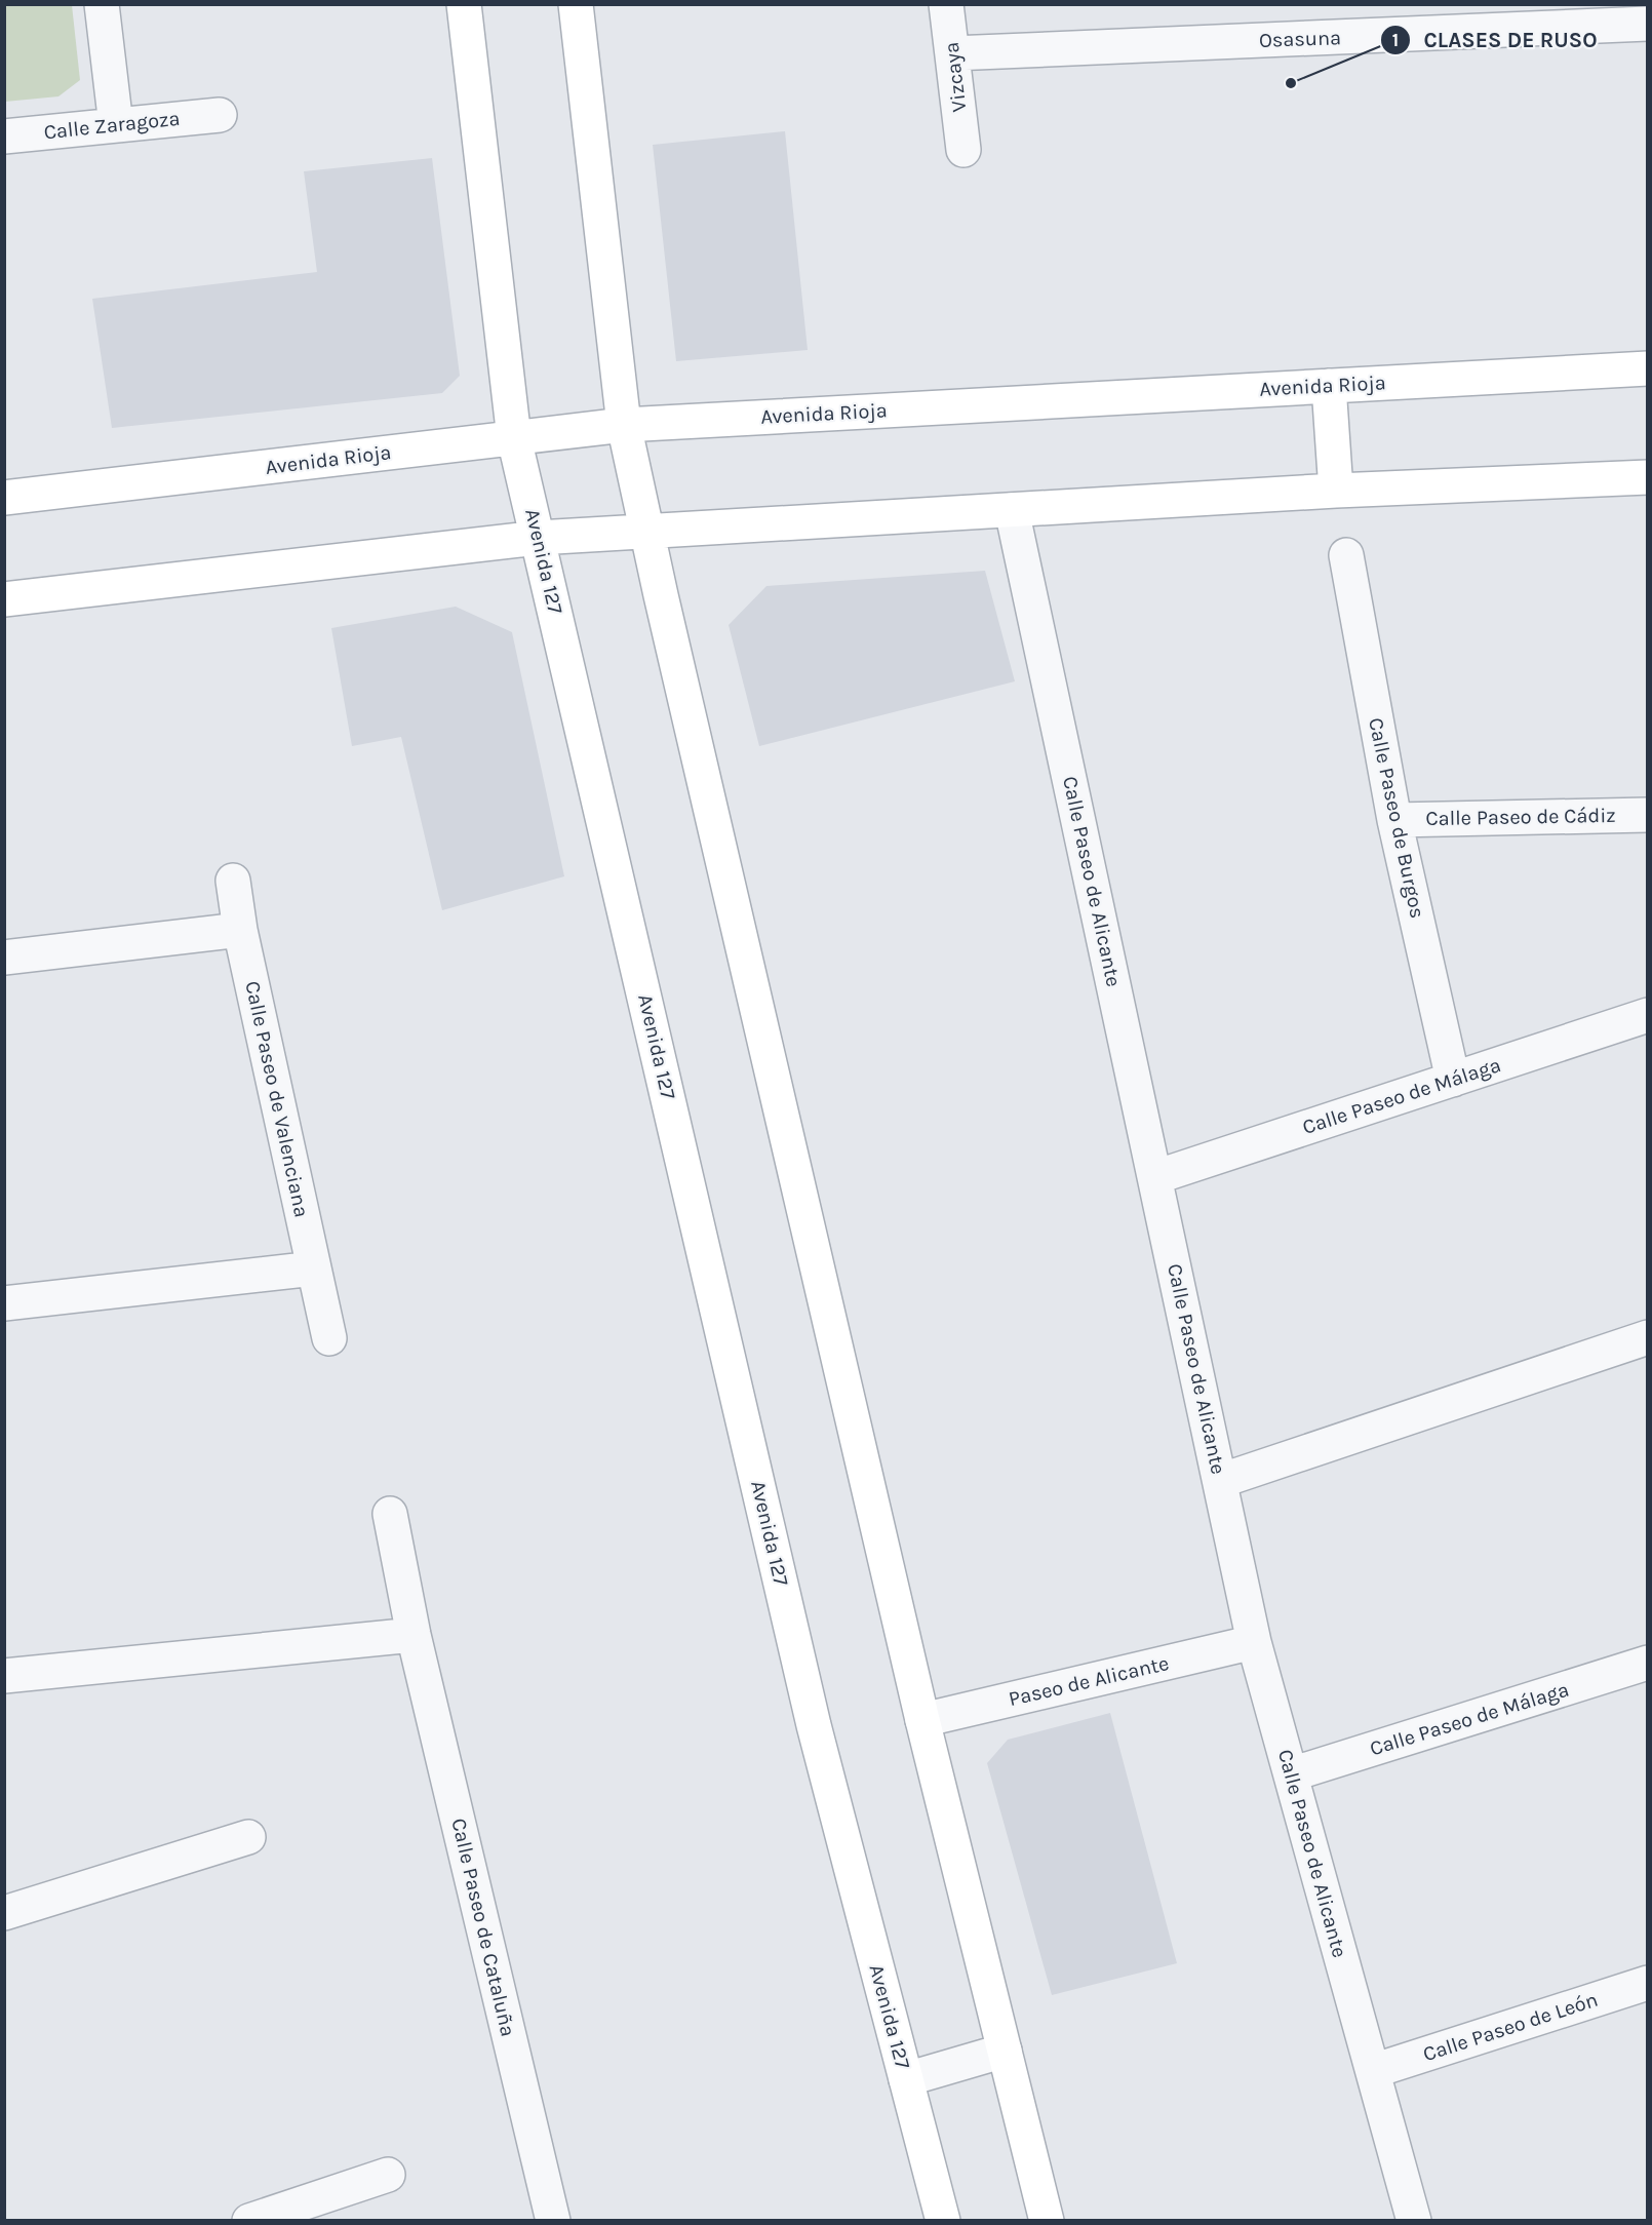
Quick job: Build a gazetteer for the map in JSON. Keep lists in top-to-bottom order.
{
  "streets": {
    "main road": ["Avenida Rioja", "Avenida 127"],
    "street": [
      "Osasuna",
      "Vizcaya",
      "Calle Zaragoza",
      "Calle Paseo de Cádiz",
      "Calle Paseo de Burgos",
      "Calle Paseo de Alicante",
      "Calle Paseo de Málaga",
      "Calle Paseo de Valenciana",
      "Paseo de Alicante",
      "Calle Paseo de Cataluña",
      "Calle Paseo de León"
    ]
  },
  "crossings": [
    ["Osasuna", "Vizcaya"],
    ["Avenida Rioja", "Avenida 127"],
    ["Calle Paseo de Cádiz", "Calle Paseo de Burgos"],
    ["Calle Paseo de Burgos", "Calle Paseo de Málaga"],
    ["Calle Paseo de Alicante", "Calle Paseo de Málaga"],
    ["Calle Paseo de Alicante", "Paseo de Alicante"],
    ["Calle Paseo de Alicante", "Calle Paseo de León"]
  ],
  "places": ["CLASES DE RUSO"]
}
